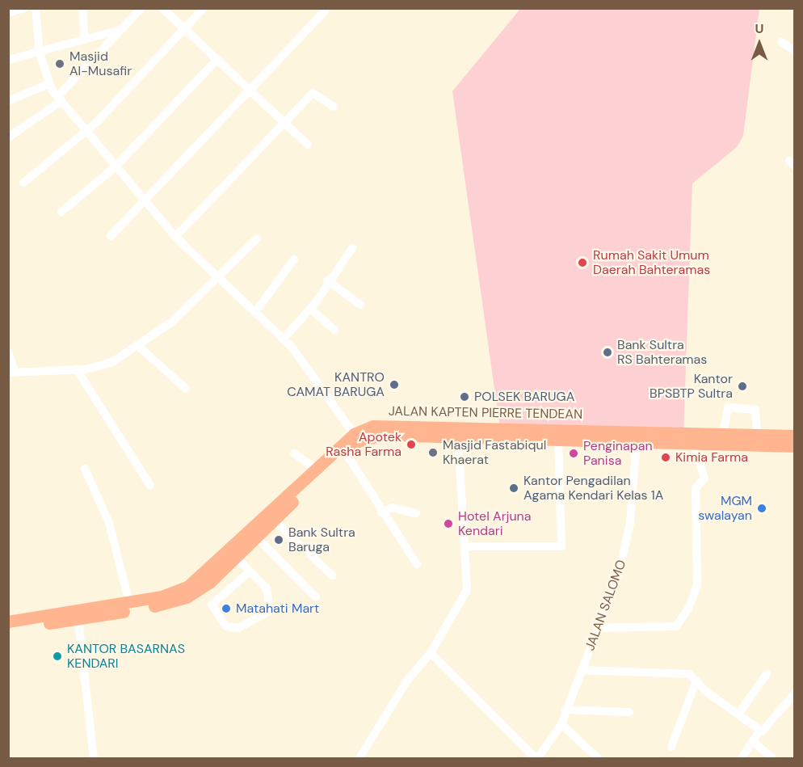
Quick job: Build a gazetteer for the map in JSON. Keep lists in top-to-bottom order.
{
  "streets": {
    "highway": ["JALAN KAPTEN PIERRE TENDEAN"],
    "street": ["JALAN SALOMO"]
  },
  "crossings": [
    ["JALAN KAPTEN PIERRE TENDEAN", "JALAN SALOMO"]
  ],
  "places": [
    "Masjid Al-Musafir",
    "Rumah Sakit Umum Daerah Bahteramas",
    "Bank Sultra RS Bahteramas",
    "KANTRO CAMAT BARUGA",
    "Kantor BPSBTP Sultra",
    "POLSEK BARUGA",
    "Apotek Rasha Farma",
    "Masjid Fastabiqul Khaerat",
    "Penginapan Panisa",
    "Kimia Farma",
    "Kantor Pengadilan Agama Kendari Kelas 1A",
    "MGM swalayan",
    "Hotel Arjuna Kendari",
    "Bank Sultra Baruga",
    "Matahati Mart",
    "KANTOR BASARNAS KENDARI"
  ],
  "north": "top"
}
